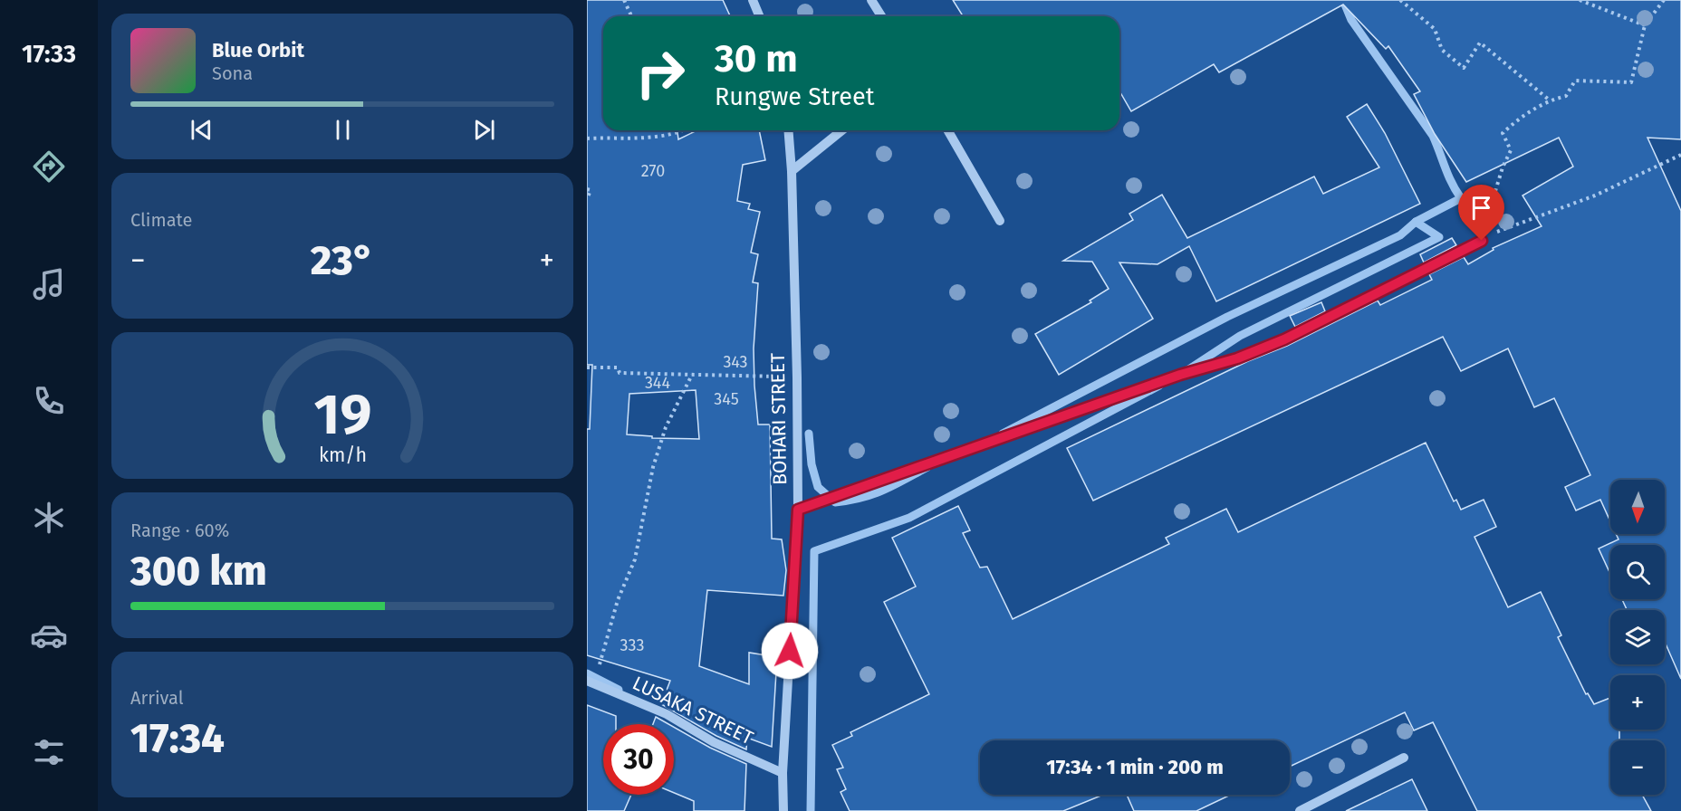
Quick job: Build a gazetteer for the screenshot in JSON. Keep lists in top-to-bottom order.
{
  "streets": {
    "street": ["BOHARI STREET", "LUSAKA STREET"]
  },
  "crossings": [
    ["BOHARI STREET", "LUSAKA STREET"]
  ],
  "house_numbers": [
    "270",
    "343",
    "344",
    "345",
    "333"
  ],
  "north": "bottom",
  "page": {
    "tabs": "17:33",
    "turn": ["30 m", "Rungwe Street"],
    "song": ["Blue Orbit", "Sona"],
    "tile": [
      "Climate",
      ["Range · 60%", "300 km"],
      ["Arrival", "17:34"]
    ],
    "heat": ["−", "23°", "+"],
    "map_buttons": ["+", "−"],
    "limit": "30",
    "trip": "17:34 · 1 min · 200 m",
    "gauge": ["19", "km/h"]
  }
}
